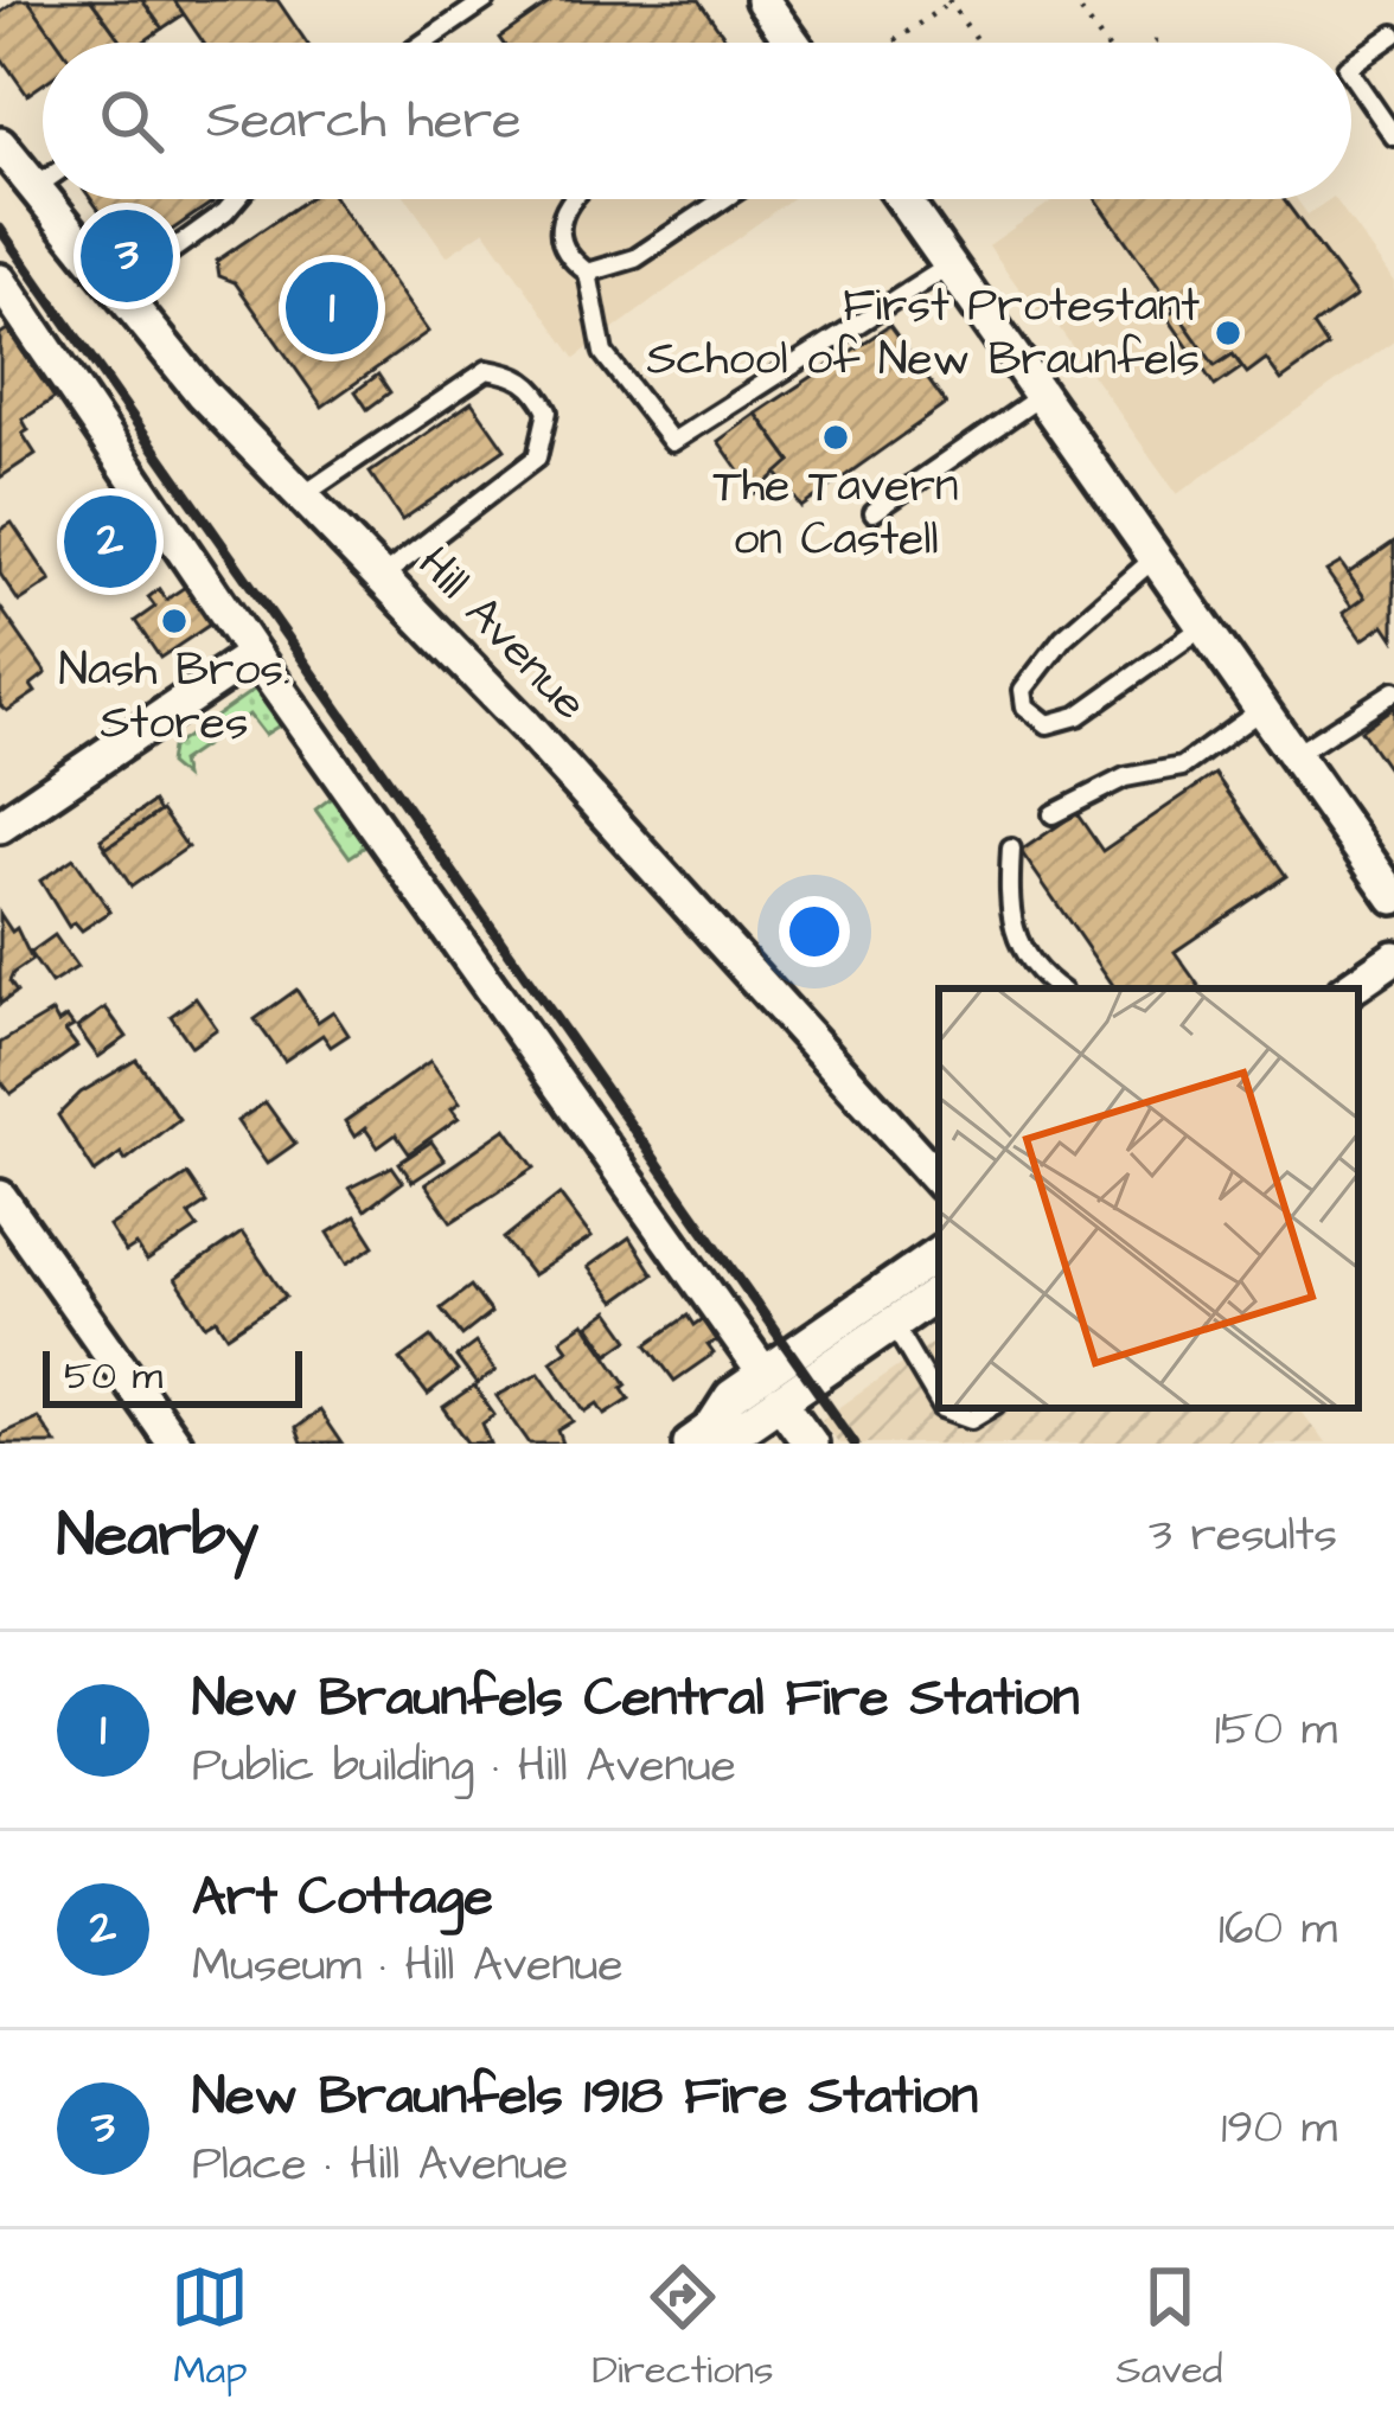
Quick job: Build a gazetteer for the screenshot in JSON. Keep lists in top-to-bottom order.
{
  "streets": {
    "street": ["Hill Avenue"]
  },
  "places": ["First Protestant School of New Braunfels", "The Tavern on Castell", "Nash Bros. Stores"],
  "scale_bar": "50 m",
  "page": {
    "search": "Search here",
    "pins": ["3", "1", "2"],
    "scale": "50 m",
    "heading": ["Nearby", "3 results"],
    "list": [
      {
        "mark": "1",
        "name": "New Braunfels Central Fire Station",
        "note": "Public building · Hill Avenue",
        "value": "150 m"
      },
      {
        "mark": "2",
        "name": "Art Cottage",
        "note": "Museum · Hill Avenue",
        "value": "160 m"
      },
      {
        "mark": "3",
        "name": "New Braunfels 1918 Fire Station",
        "note": "Place · Hill Avenue",
        "value": "190 m"
      }
    ],
    "nav": ["Map", "Directions", "Saved"]
  }
}
